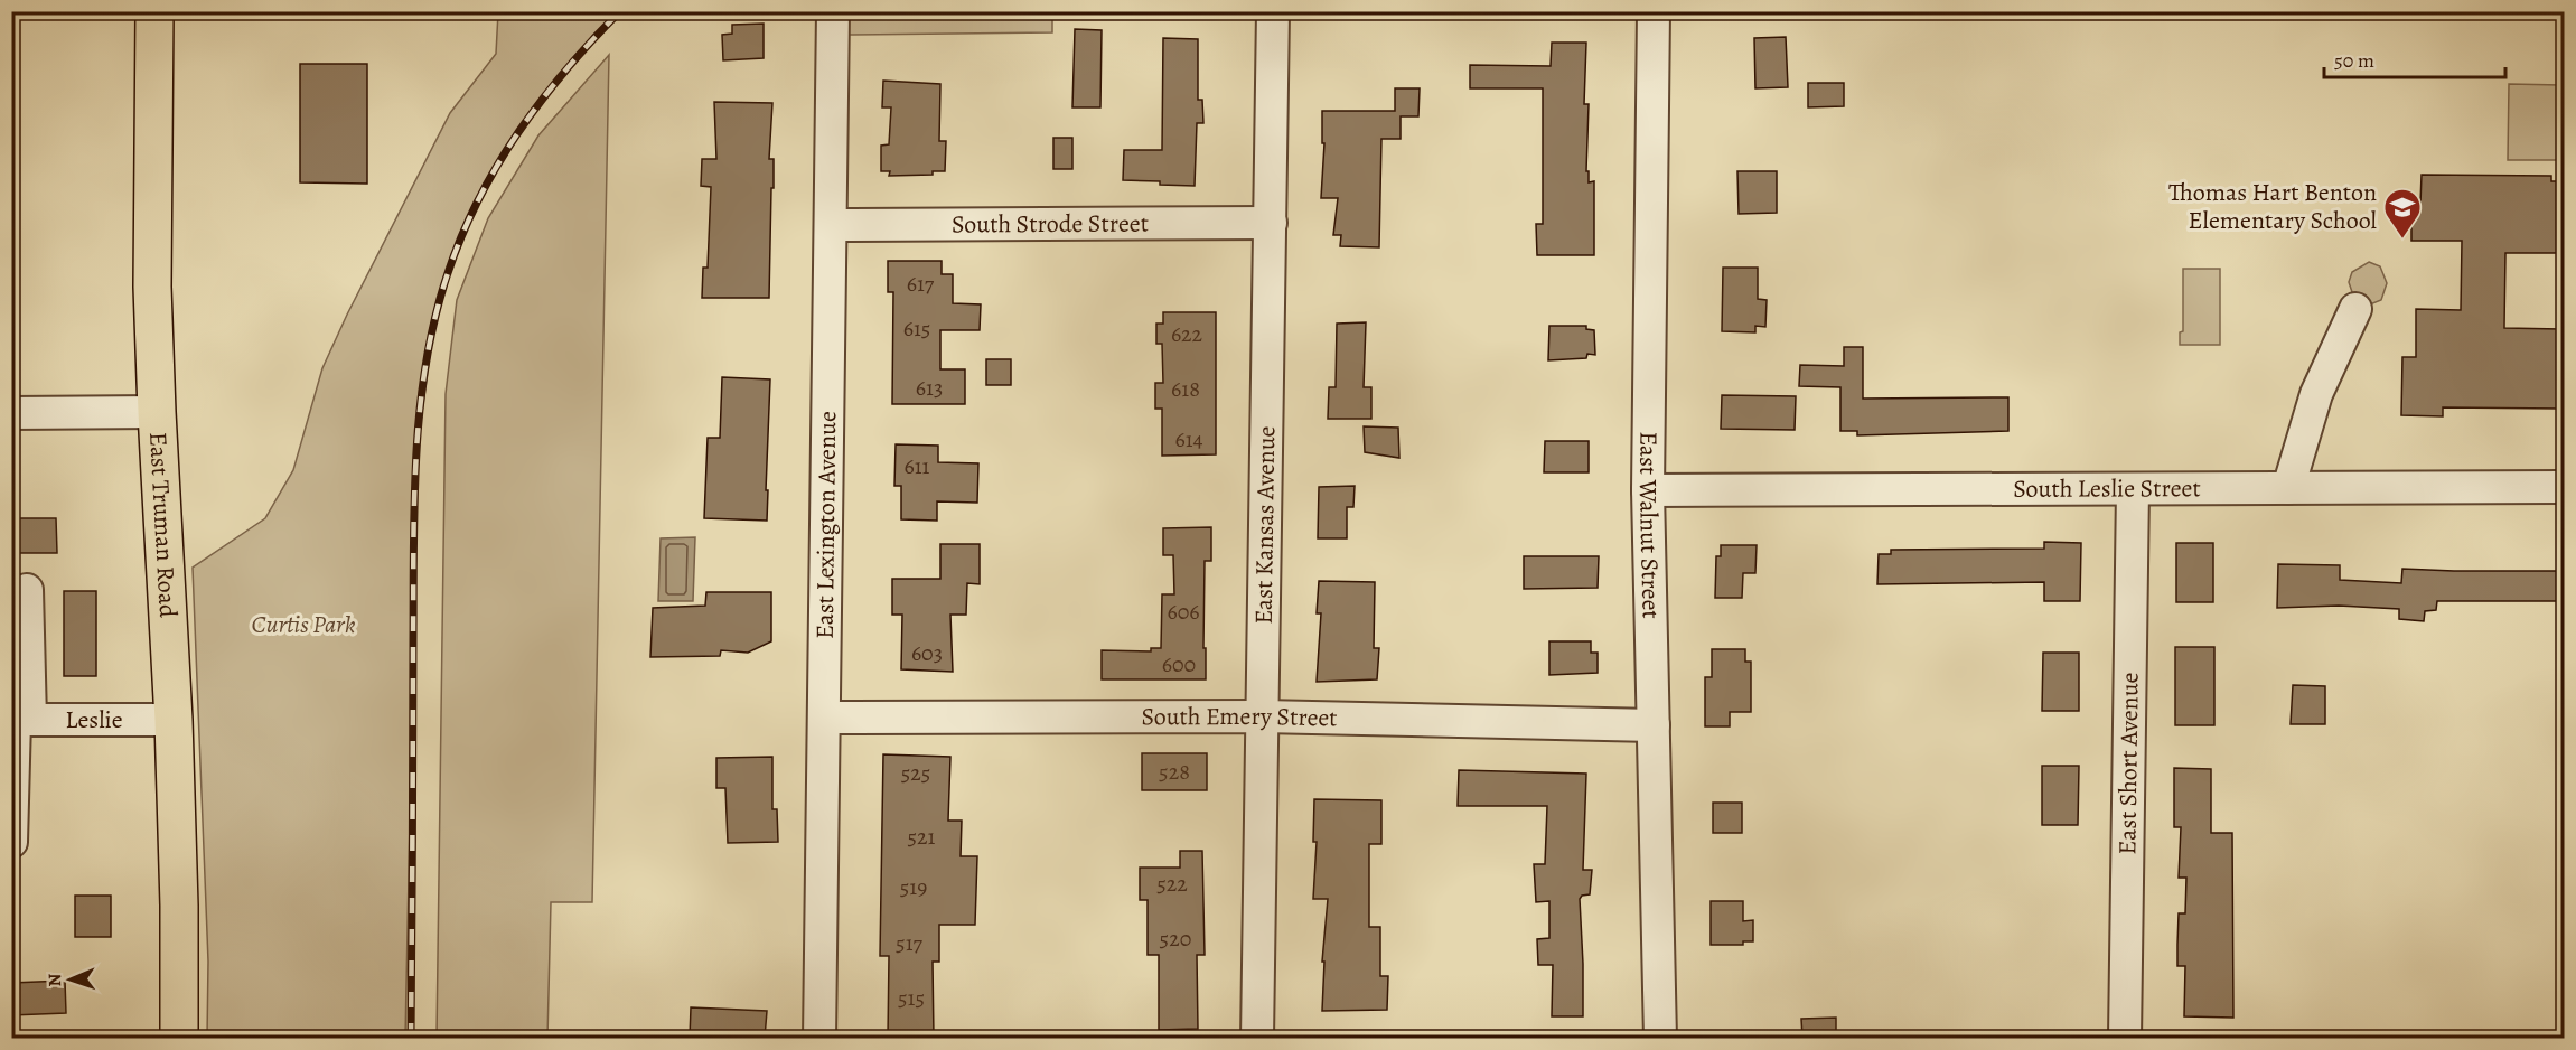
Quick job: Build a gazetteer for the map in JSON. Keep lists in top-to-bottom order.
{
  "streets": {
    "main road": ["East Truman Road"],
    "street": [
      "South Strode Street",
      "South Leslie Street",
      "East Lexington Avenue",
      "East Kansas Avenue",
      "East Walnut Street",
      "South Emery Street",
      "Leslie",
      "East Short Avenue"
    ]
  },
  "crossings": [
    ["South Strode Street", "East Lexington Avenue"],
    ["South Strode Street", "East Kansas Avenue"],
    ["South Leslie Street", "East Walnut Street"],
    ["South Leslie Street", "East Short Avenue"],
    ["East Truman Road", "Leslie"],
    ["East Lexington Avenue", "South Emery Street"],
    ["East Kansas Avenue", "South Emery Street"],
    ["East Walnut Street", "South Emery Street"]
  ],
  "parks": ["Curtis Park"],
  "places": {
    "school or university": ["Thomas Hart Benton Elementary School"]
  },
  "house_numbers": [
    "617",
    "615",
    "622",
    "613",
    "618",
    "614",
    "611",
    "606",
    "603",
    "600",
    "528",
    "525",
    "521",
    "522",
    "519",
    "520",
    "517",
    "515"
  ],
  "scale_bar": "50 m",
  "north": "left"
}
